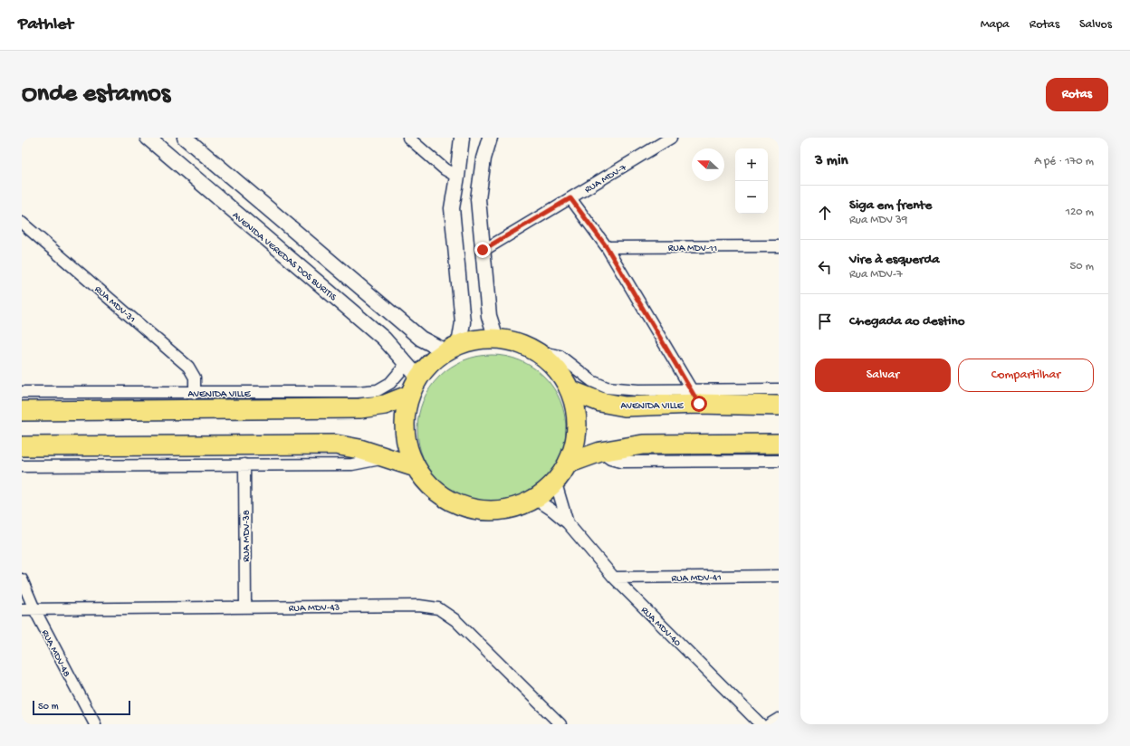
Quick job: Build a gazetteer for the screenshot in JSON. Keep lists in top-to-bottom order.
{
  "streets": {
    "highway": ["AVENIDA VILLE"],
    "street": [
      "RUA MDV-7",
      "RUA MDV-11",
      "AVENIDA VEREDAS DOS BURITIS",
      "RUA MDV-31",
      "RUA MDV-38",
      "RUA MDV-41",
      "RUA MDV-43",
      "RUA MDV-40",
      "RUA MDV-48"
    ]
  },
  "crossings": [
    ["AVENIDA VEREDAS DOS BURITIS", "AVENIDA VILLE"],
    ["RUA MDV-31", "AVENIDA VILLE"],
    ["RUA MDV-38", "RUA MDV-43"],
    ["RUA MDV-41", "RUA MDV-40"],
    ["RUA MDV-43", "RUA MDV-48"]
  ],
  "scale_bar": "50 m",
  "north": "left",
  "page": {
    "header": "Pathlet",
    "nav": ["Mapa", "Rotas", "Salvos"],
    "buttons": [
      "Rotas",
      ["Salvar", "Compartilhar"]
    ],
    "title": "Onde estamos",
    "heading": ["3 min", "A pé · 170 m"],
    "map_buttons": ["+", "−"],
    "list": [
      ["Siga em frente", "Rua MDV 39", "120 m"],
      ["Vire à esquerda", "Rua MDV-7", "50 m"],
      "Chegada ao destino"
    ],
    "scale": "50 m"
  }
}
